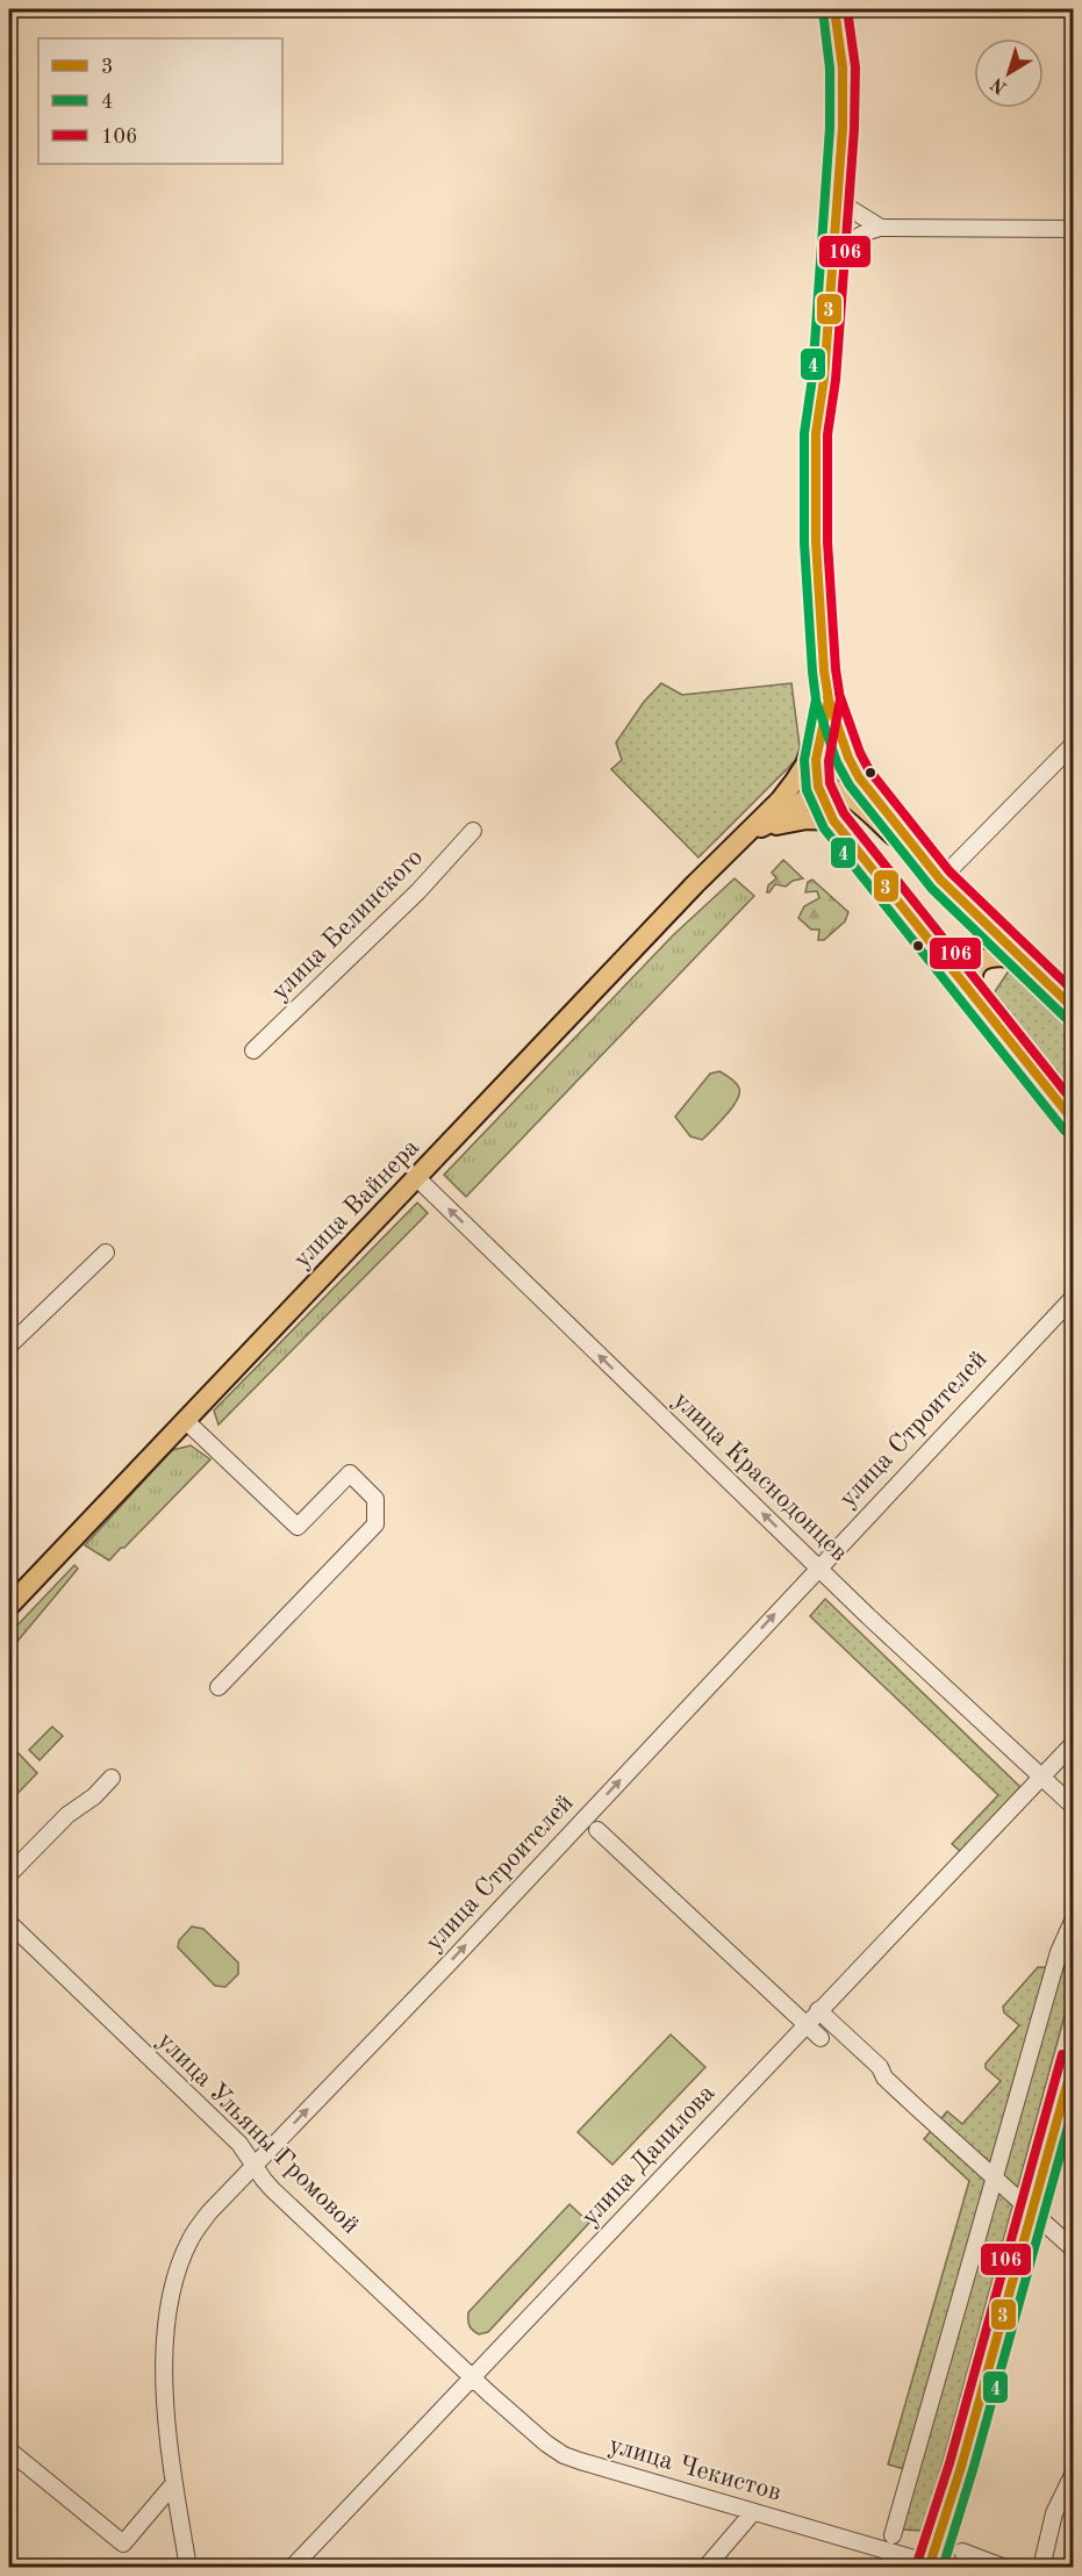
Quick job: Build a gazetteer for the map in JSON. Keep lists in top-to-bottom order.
{
  "streets": {
    "main road": ["улица Вайнера"],
    "street": [
      "улица Белинского",
      "улица Строителей",
      "улица Краснодонцев",
      "улица Ульяны Громовой",
      "улица Данилова",
      "улица Чекистов"
    ]
  },
  "crossings": [
    ["улица Вайнера", "улица Краснодонцев"],
    ["улица Строителей", "улица Краснодонцев"],
    ["улица Строителей", "улица Ульяны Громовой"],
    ["улица Краснодонцев", "улица Данилова"],
    ["улица Ульяны Громовой", "улица Данилова"],
    ["улица Ульяны Громовой", "улица Чекистов"],
    ["улица Данилова", "улица Чекистов"]
  ],
  "one_way": ["улица Строителей", "улица Краснодонцев"],
  "lines": ["transit line 3", "transit line 106", "transit line 4"],
  "legend": ["3", "4", "106"],
  "north": "bottom left"
}
